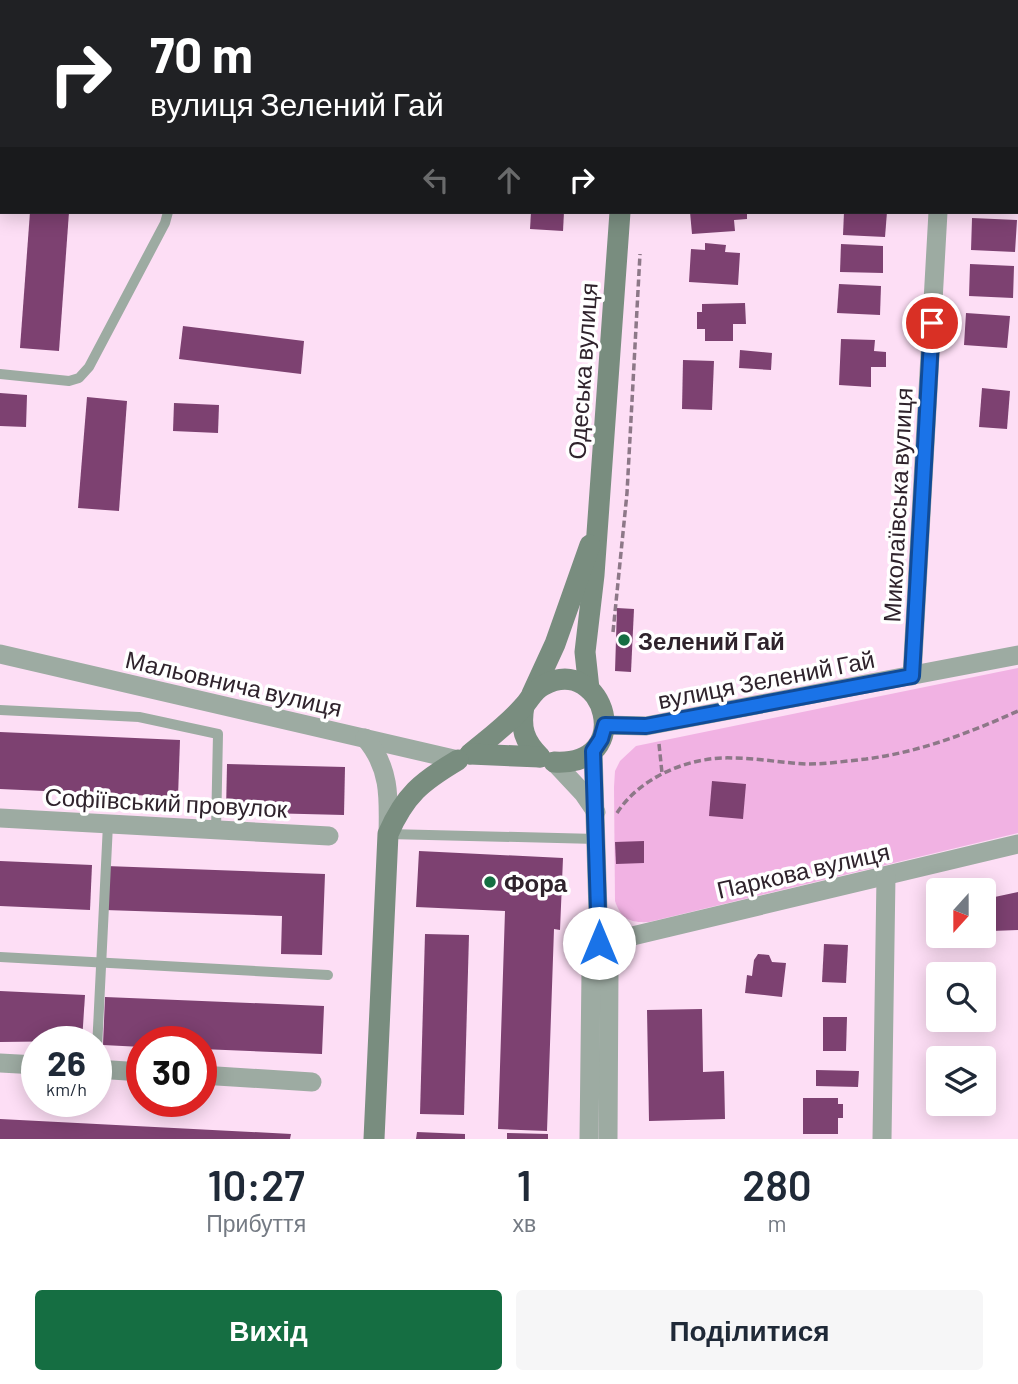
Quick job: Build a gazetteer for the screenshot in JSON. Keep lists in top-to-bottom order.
{
  "streets": {
    "main road": ["Одеська вулиця"],
    "street": [
      "Миколаївська вулиця",
      "вулиця Зелений Гай",
      "Мальовнича вулиця",
      "Софіївський провулок",
      "Паркова вулиця"
    ]
  },
  "crossings": [
    ["Одеська вулиця", "вулиця Зелений Гай"],
    ["Миколаївська вулиця", "вулиця Зелений Гай"]
  ],
  "places": ["Зелений Гай", "Фора"],
  "north": "bottom",
  "page": {
    "turn": ["70 m", "вулиця Зелений Гай"],
    "speed": "26 km/h",
    "limit": "30",
    "eta": [
      "10:27",
      "Прибуття",
      "1",
      "хв",
      "280",
      "m"
    ],
    "buttons": ["Вихід", "Поділитися"]
  }
}
